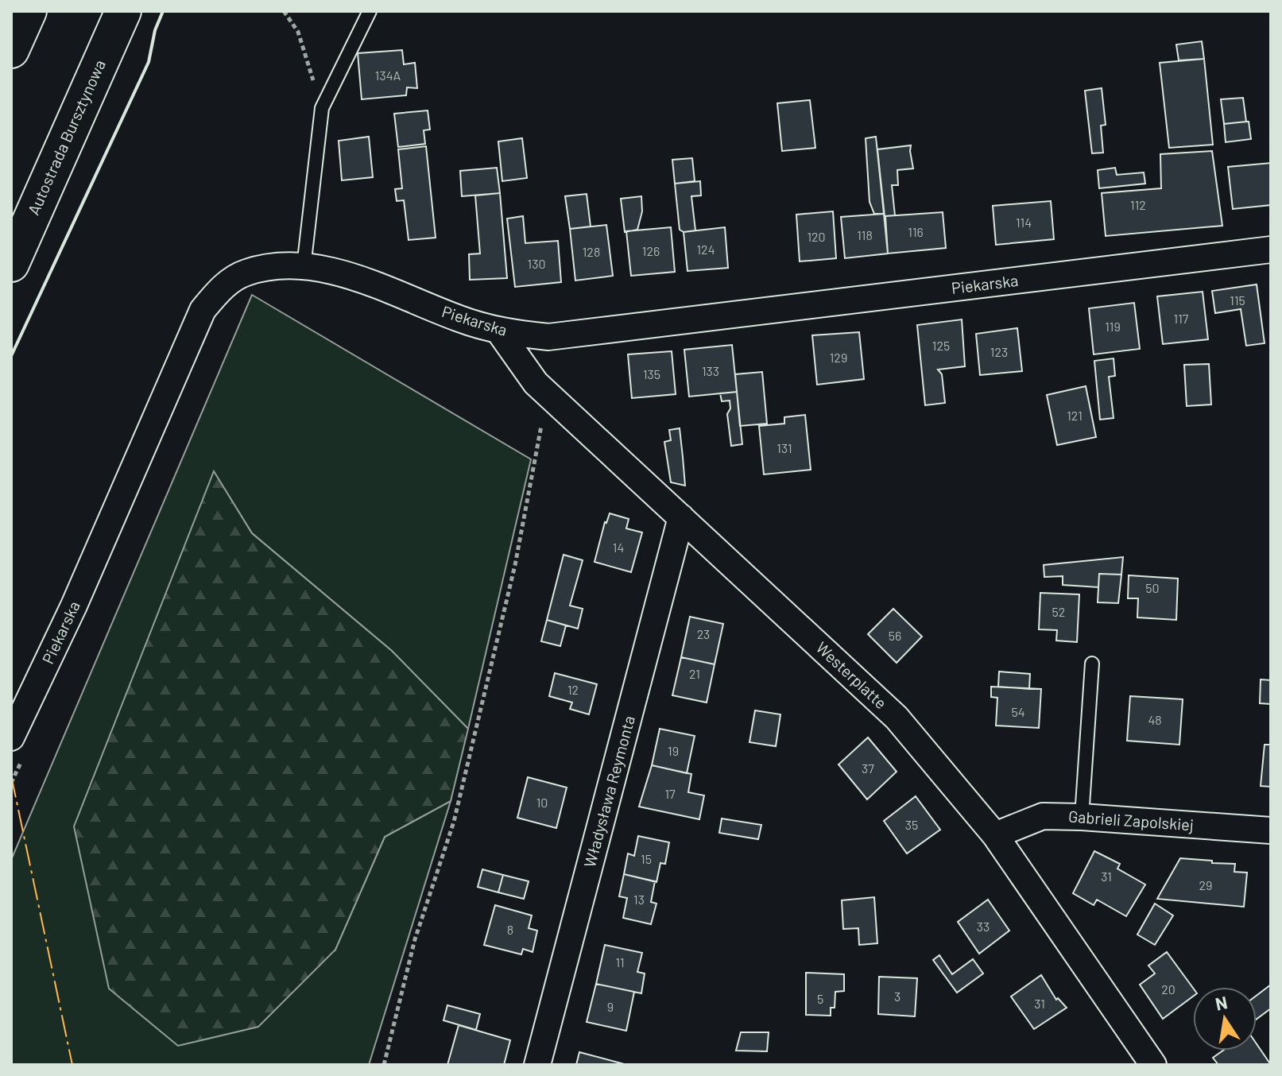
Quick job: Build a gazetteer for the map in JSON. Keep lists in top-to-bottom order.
{
  "streets": {
    "highway": ["Autostrada Bursztynowa"],
    "street": [
      "Piekarska",
      "Westerplatte",
      "Władysława Reymonta",
      "Gabrieli Zapolskiej"
    ]
  },
  "crossings": [
    ["Piekarska", "Westerplatte"],
    ["Westerplatte", "Władysława Reymonta"],
    ["Westerplatte", "Gabrieli Zapolskiej"]
  ],
  "house_numbers": [
    "134A",
    "112",
    "114",
    "116",
    "118",
    "120",
    "124",
    "126",
    "128",
    "130",
    "115",
    "117",
    "119",
    "125",
    "123",
    "129",
    "133",
    "135",
    "121",
    "131",
    "14",
    "50",
    "52",
    "23",
    "56",
    "21",
    "12",
    "54",
    "48",
    "19",
    "37",
    "17",
    "10",
    "35",
    "15",
    "31",
    "29",
    "13",
    "33",
    "8",
    "11",
    "20",
    "3",
    "5",
    "31",
    "9"
  ],
  "north": "top"
}
